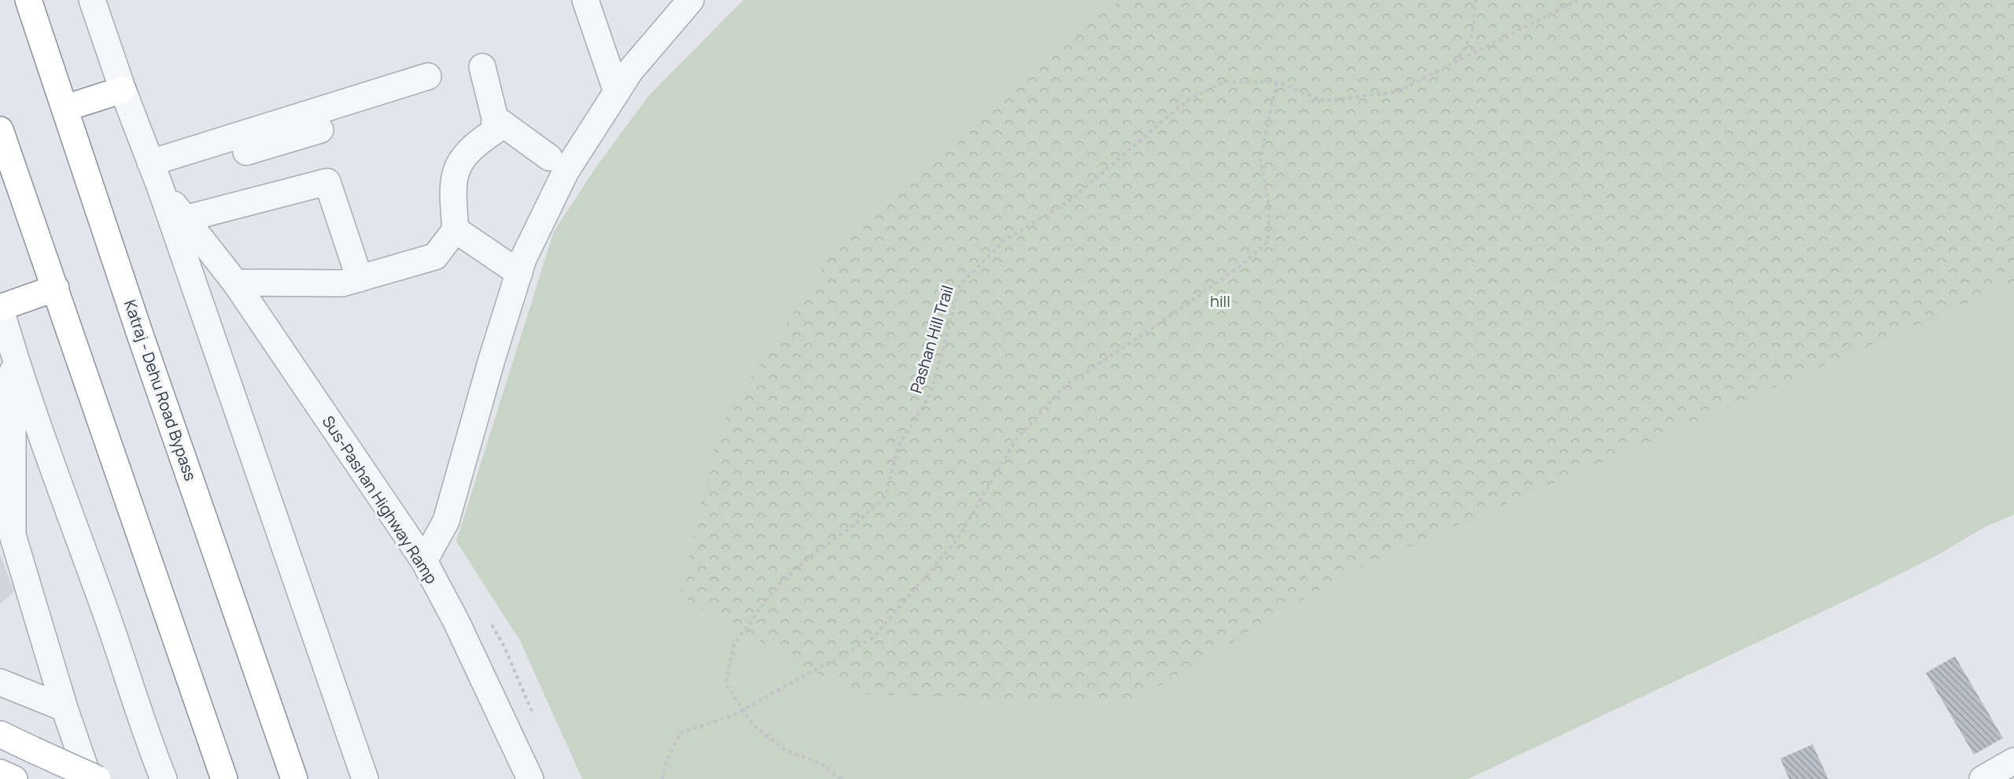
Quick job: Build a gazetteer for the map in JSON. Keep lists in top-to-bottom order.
{
  "streets": {
    "main road": ["Katraj - Dehu Road Bypass"],
    "street": ["Sus-Pashan Highway Ramp"],
    "path": ["Pashan Hill Trail"]
  },
  "parks": ["hill"]
}
